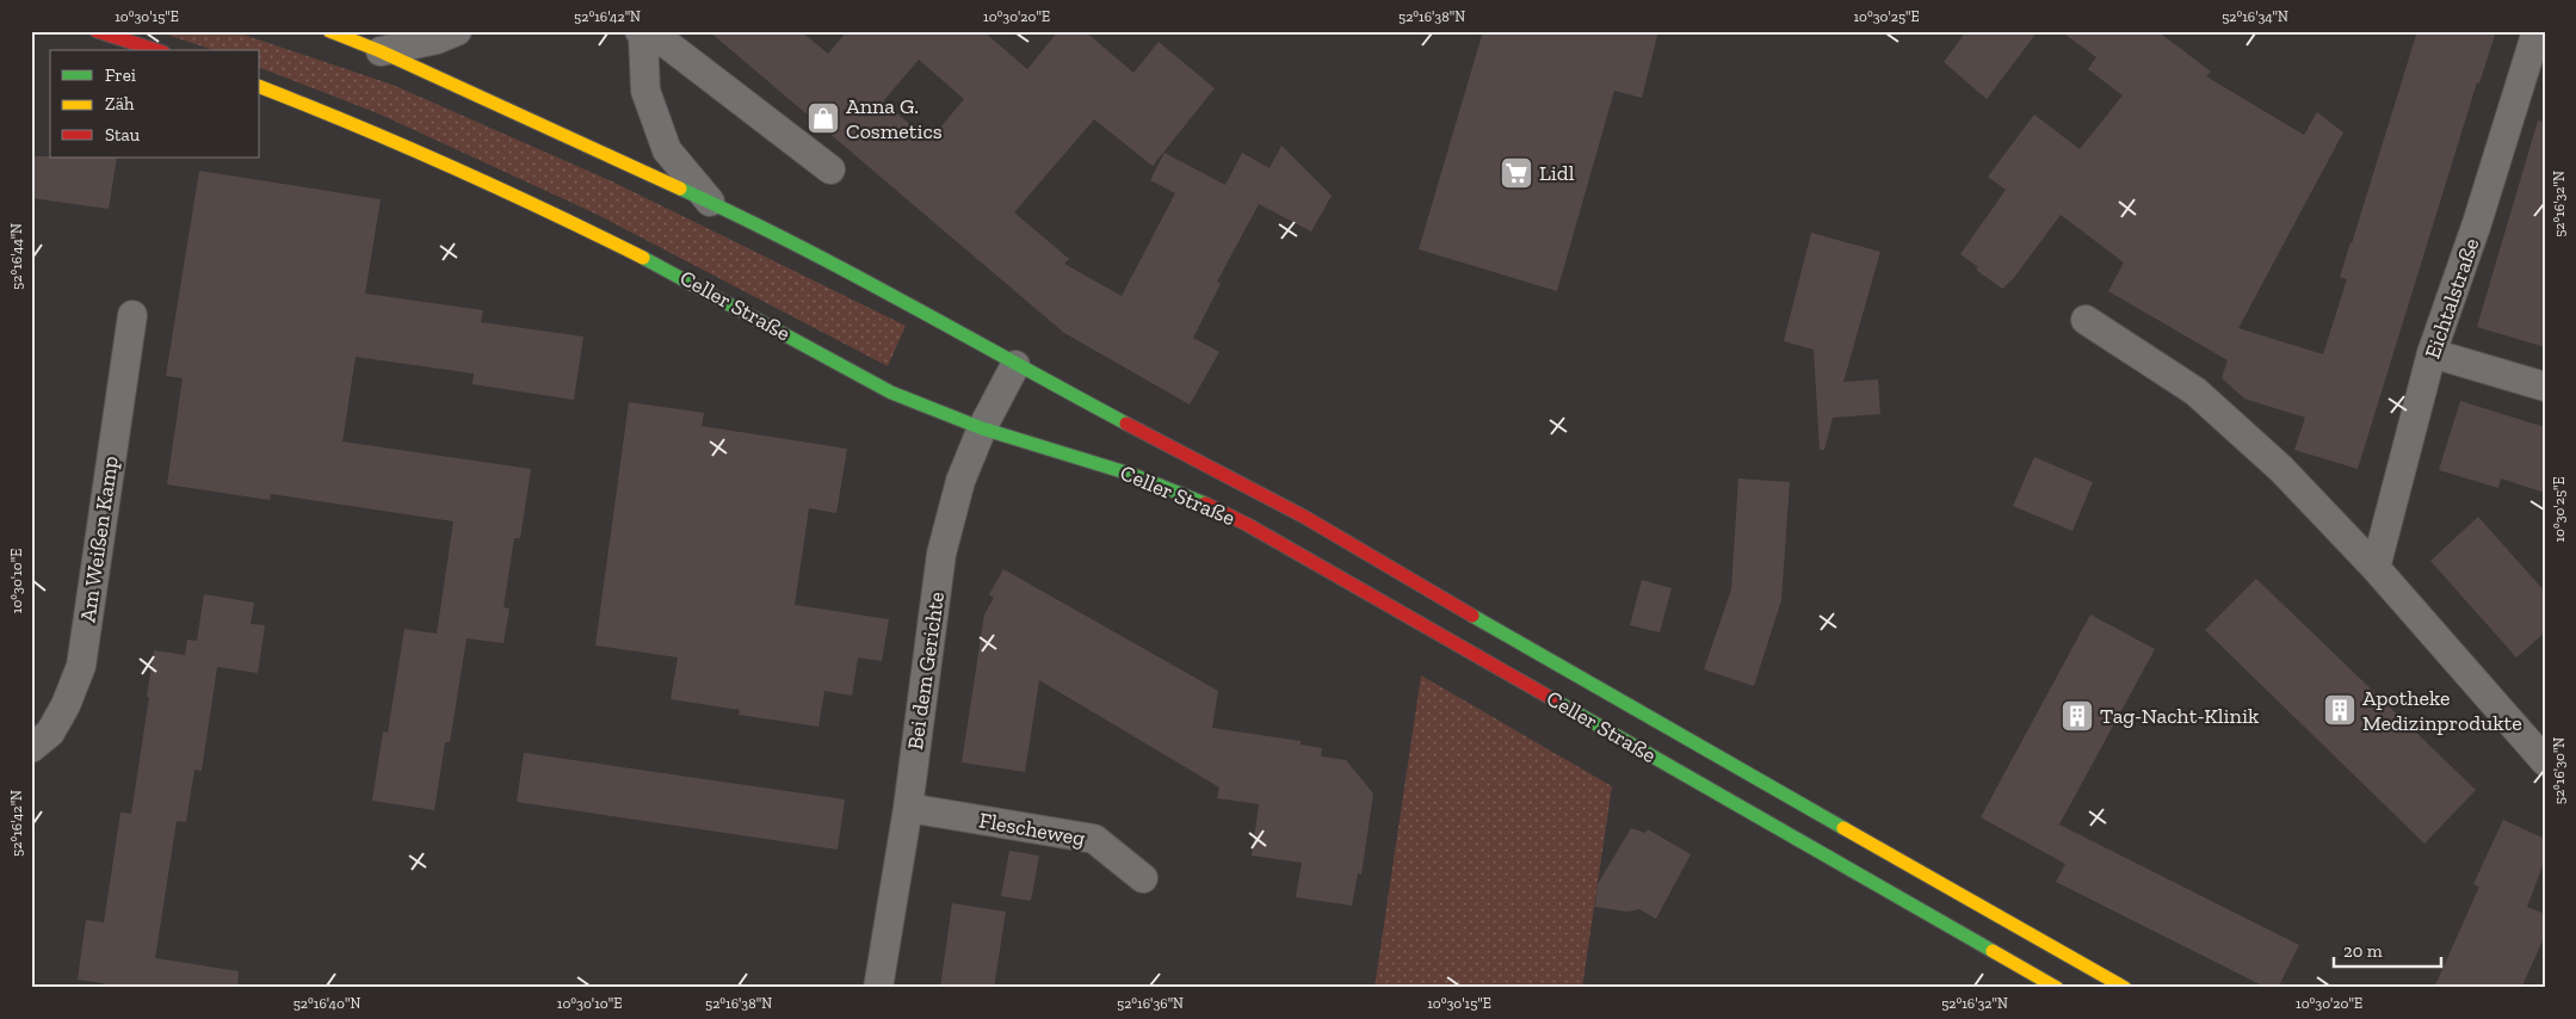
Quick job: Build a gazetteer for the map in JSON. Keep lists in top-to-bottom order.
{
  "streets": {
    "main road": ["Celler Straße"],
    "street": [
      "Eichtalstraße",
      "Am Weißen Kamp",
      "Bei dem Gerichte",
      "Flescheweg"
    ]
  },
  "crossings": [
    ["Celler Straße", "Bei dem Gerichte"],
    ["Bei dem Gerichte", "Flescheweg"]
  ],
  "places": {
    "shop": ["Anna G. Cosmetics"],
    "supermarket": ["Lidl"],
    "building": ["Apotheke Medizinprodukte", "Tag-Nacht-Klinik"]
  },
  "legend": ["Frei", "Zäh", "Stau"],
  "scale_bar": "20 m",
  "coordinates": [
    "10°30'15\"E",
    "52°16'42\"N",
    "10°30'20\"E",
    "52°16'38\"N",
    "10°30'25\"E",
    "52°16'34\"N",
    "52°16'32\"N",
    "52°16'44\"N",
    "10°30'10\"E",
    "52°16'30\"N",
    "52°16'40\"N",
    "52°16'36\"N"
  ]
}
